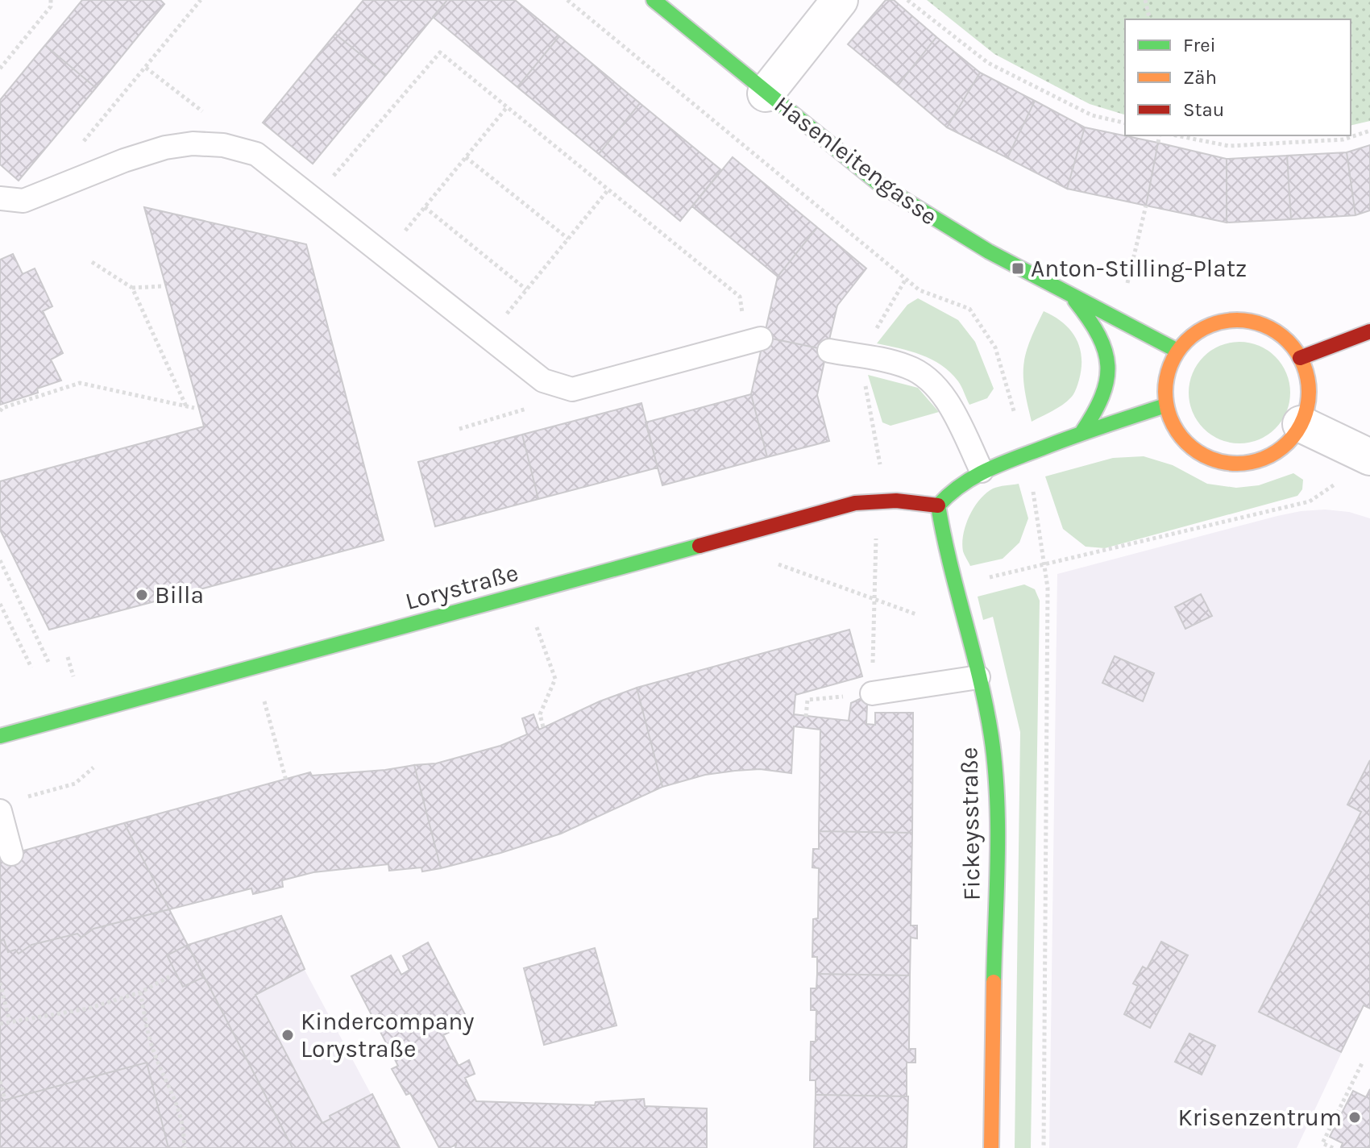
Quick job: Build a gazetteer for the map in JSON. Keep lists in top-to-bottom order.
{
  "streets": {
    "street": ["Hasenleitengasse", "Lorystraße", "Fickeysstraße"]
  },
  "crossings": [
    ["Lorystraße", "Fickeysstraße"]
  ],
  "places": {
    "transit": ["Anton-Stilling-Platz"],
    "other": ["Billa", "Kindercompany Lorystraße", "Krisenzentrum"]
  },
  "legend": ["Frei", "Zäh", "Stau"]
}
